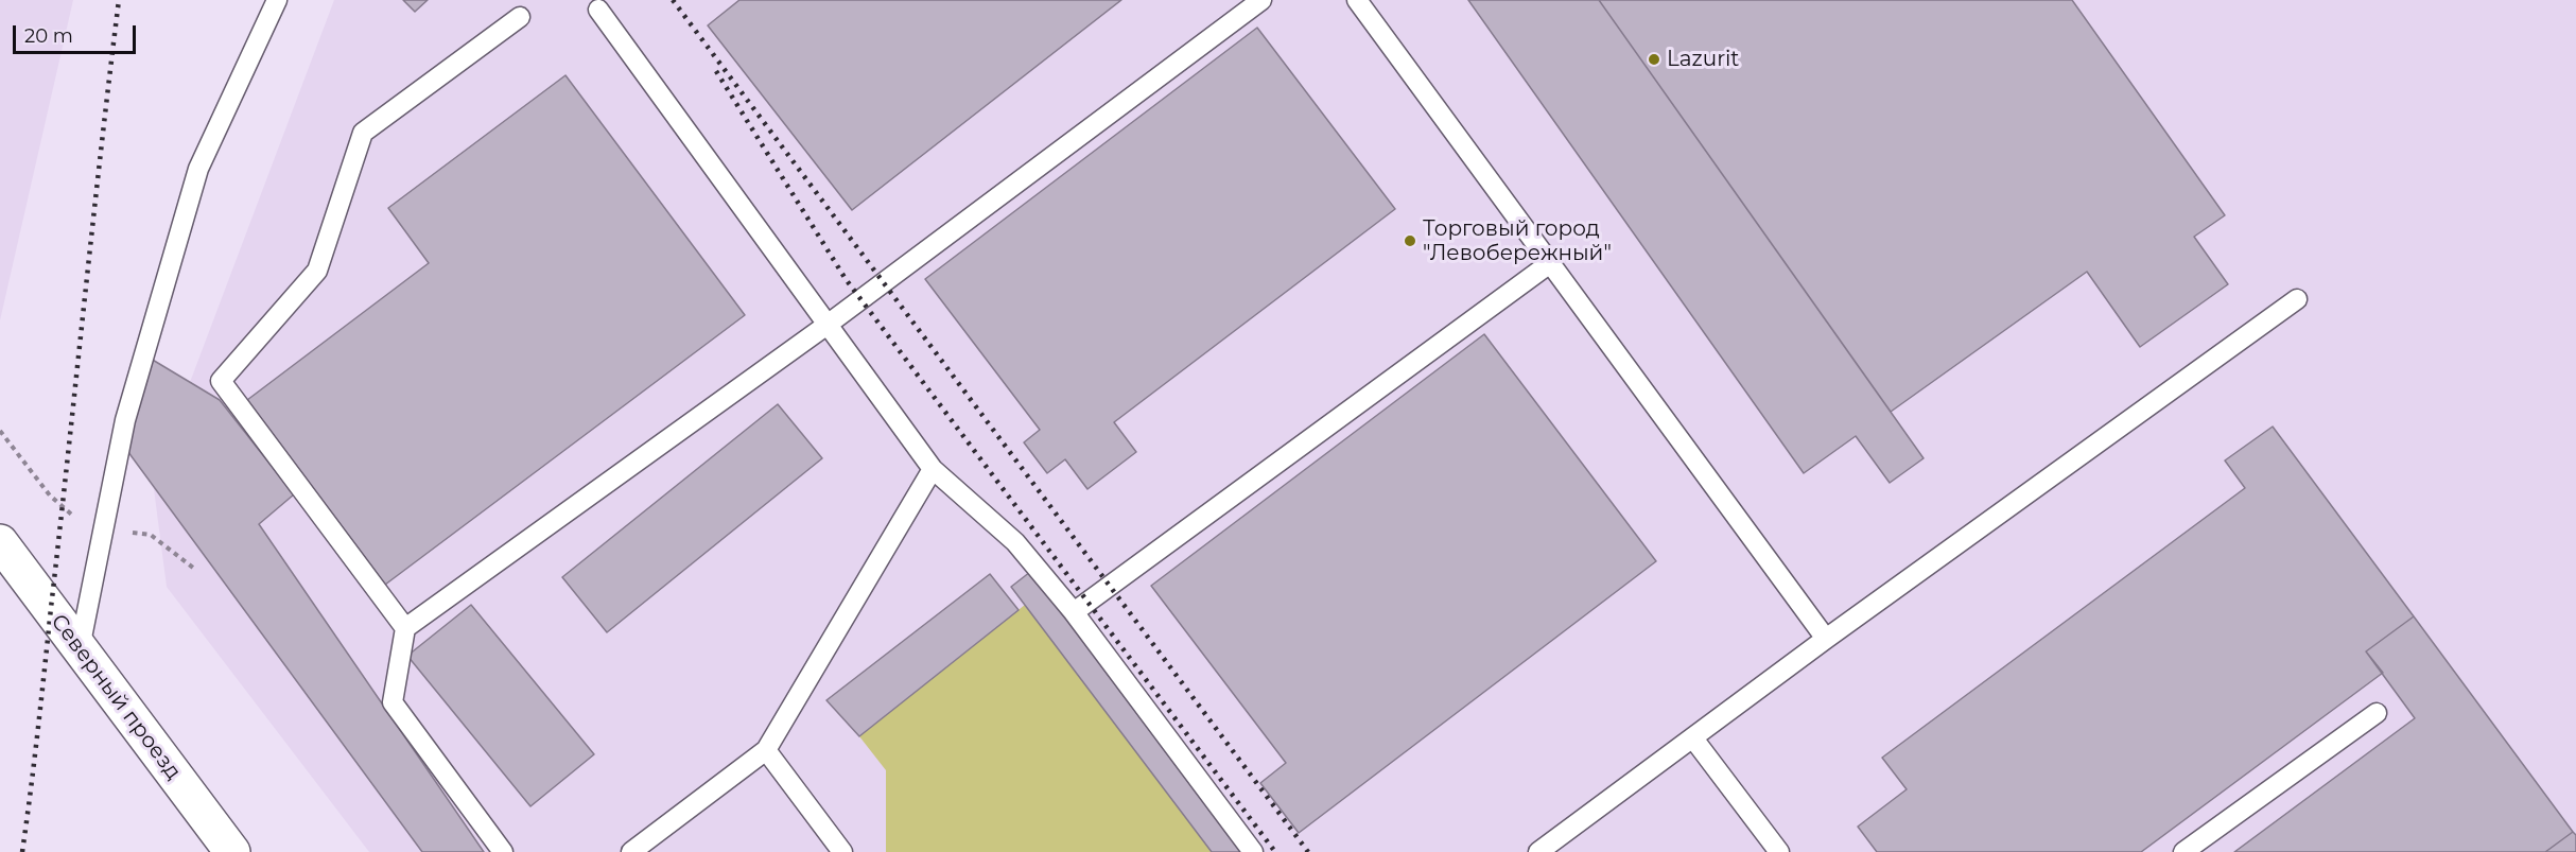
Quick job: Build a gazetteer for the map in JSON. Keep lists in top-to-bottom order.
{
  "streets": {
    "street": ["Северный проезд"]
  },
  "places": ["Lazurit", "Торговый город \"Левобережный\""],
  "scale_bar": "20 m"
}
